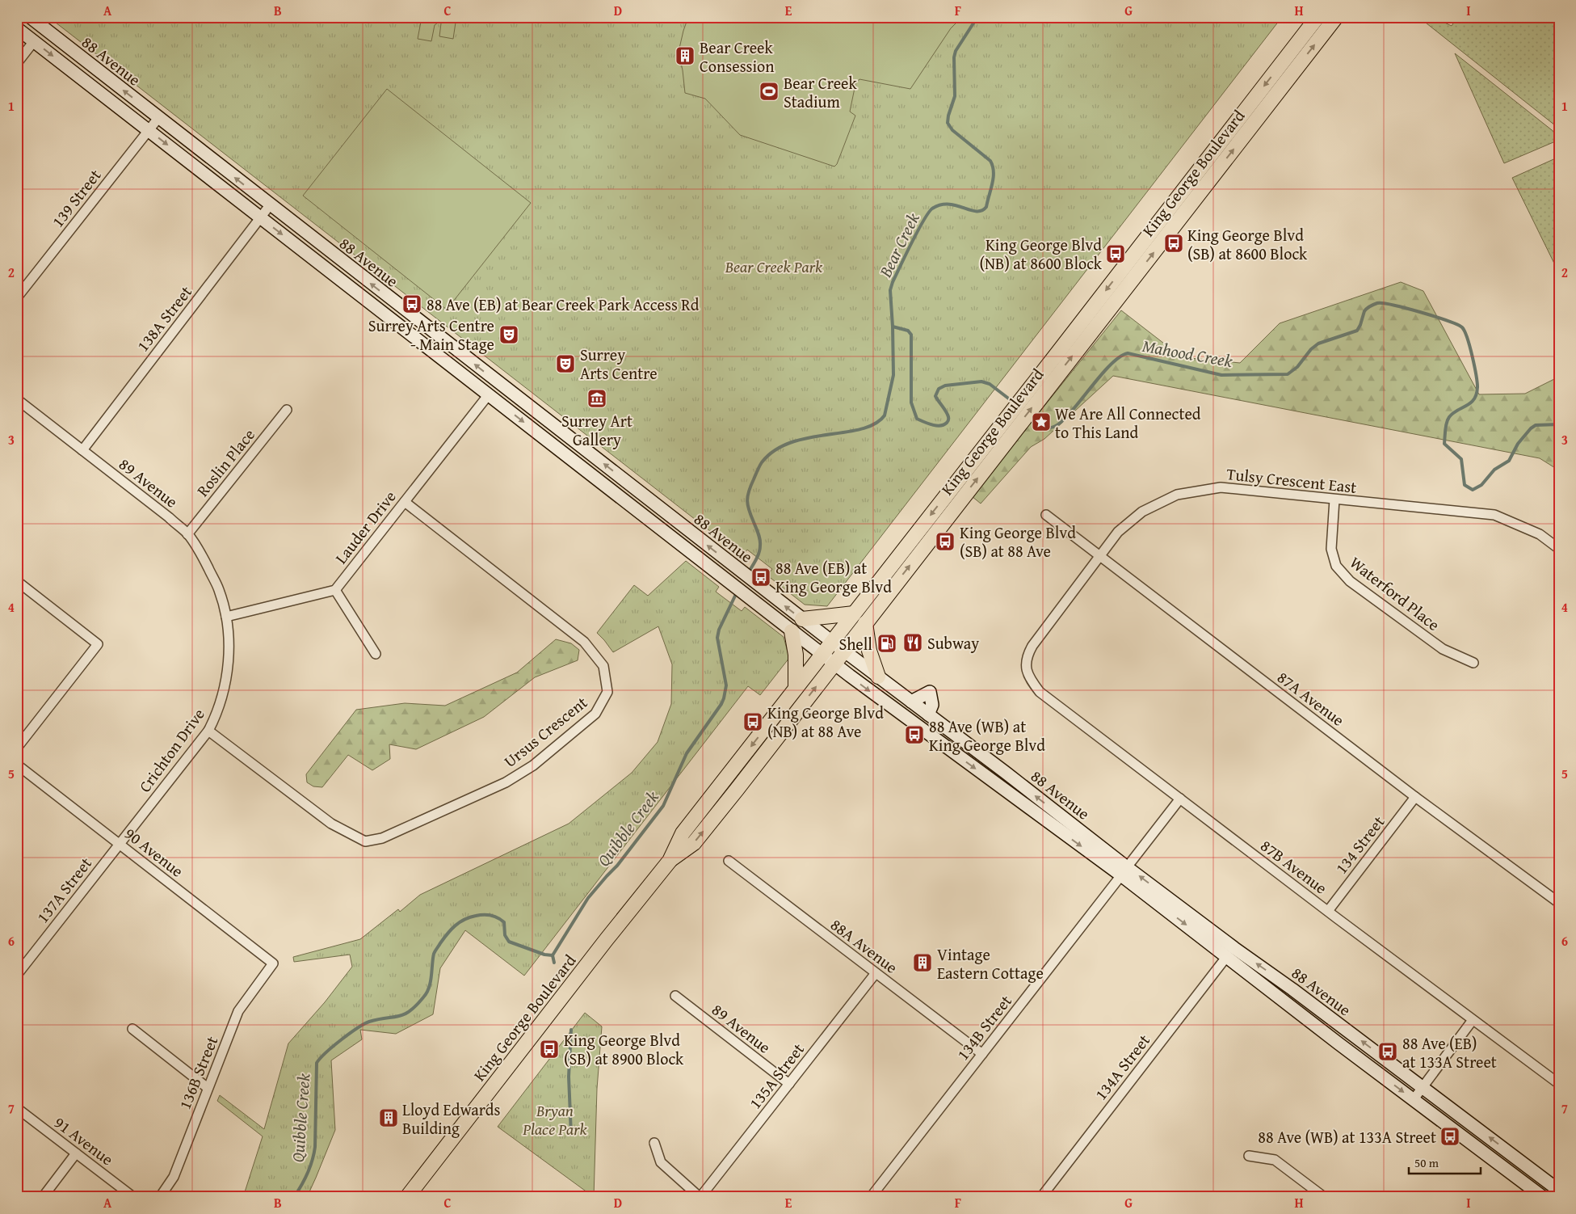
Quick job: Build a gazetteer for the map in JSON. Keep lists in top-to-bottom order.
{
  "streets": {
    "main road": ["88 Avenue", "King George Boulevard"],
    "street": [
      "139 Street",
      "138A Street",
      "Roslin Place",
      "Tulsy Crescent East",
      "89 Avenue",
      "Lauder Drive",
      "Waterford Place",
      "87A Avenue",
      "Ursus Crescent",
      "Crichton Drive",
      "134 Street",
      "90 Avenue",
      "87B Avenue",
      "137A Street",
      "88A Avenue",
      "134B Street",
      "134A Street",
      "136B Street",
      "135A Street",
      "91 Avenue"
    ]
  },
  "crossings": [
    ["88 Avenue", "King George Boulevard"],
    ["88 Avenue", "139 Street"],
    ["88 Avenue", "138A Street"],
    ["88 Avenue", "Lauder Drive"],
    ["88 Avenue", "134B Street"],
    ["88 Avenue", "134A Street"],
    ["138A Street", "89 Avenue"],
    ["Roslin Place", "89 Avenue"],
    ["Tulsy Crescent East", "Waterford Place"],
    ["Tulsy Crescent East", "87A Avenue"],
    ["Tulsy Crescent East", "87B Avenue"],
    ["89 Avenue", "Crichton Drive"],
    ["89 Avenue", "135A Street"],
    ["Lauder Drive", "Ursus Crescent"],
    ["87A Avenue", "134 Street"],
    ["Ursus Crescent", "Crichton Drive"],
    ["Crichton Drive", "90 Avenue"],
    ["Crichton Drive", "137A Street"],
    ["134 Street", "87B Avenue"],
    ["90 Avenue", "137A Street"],
    ["90 Avenue", "136B Street"],
    ["87B Avenue", "134B Street"],
    ["88A Avenue", "134B Street"],
    ["88A Avenue", "135A Street"]
  ],
  "water": ["Bear Creek", "Mahood Creek", "Quibble Creek"],
  "parks": ["Bear Creek Park", "Bryan Place Park"],
  "places": {
    "building": ["Bear Creek Consession", "Vintage Eastern Cottage", "Lloyd Edwards Building"],
    "sports": ["Bear Creek Stadium"],
    "bus stop": [
      "King George Blvd (SB) at 8600 Block",
      "King George Blvd (NB) at 8600 Block",
      "88 Ave (EB) at Bear Creek Park Access Rd",
      "King George Blvd (SB) at 88 Ave",
      "88 Ave (EB) at King George Blvd",
      "King George Blvd (NB) at 88 Ave",
      "88 Ave (WB) at King George Blvd",
      "King George Blvd (SB) at 8900 Block",
      "88 Ave (EB) at 133A Street",
      "88 Ave (WB) at 133A Street"
    ],
    "theatre": ["Surrey Arts Centre - Main Stage", "Surrey Arts Centre"],
    "museum": ["Surrey Art Gallery"],
    "place": ["We Are All Connected to This Land"],
    "restaurant": ["Subway"],
    "fuel station": ["Shell"]
  },
  "scale_bar": "50 m",
  "grid": {
    "columns": [
      "A",
      "B",
      "C",
      "D",
      "E",
      "F",
      "G",
      "H",
      "I"
    ],
    "rows": [
      "1",
      "2",
      "3",
      "4",
      "5",
      "6",
      "7"
    ]
  }
}
